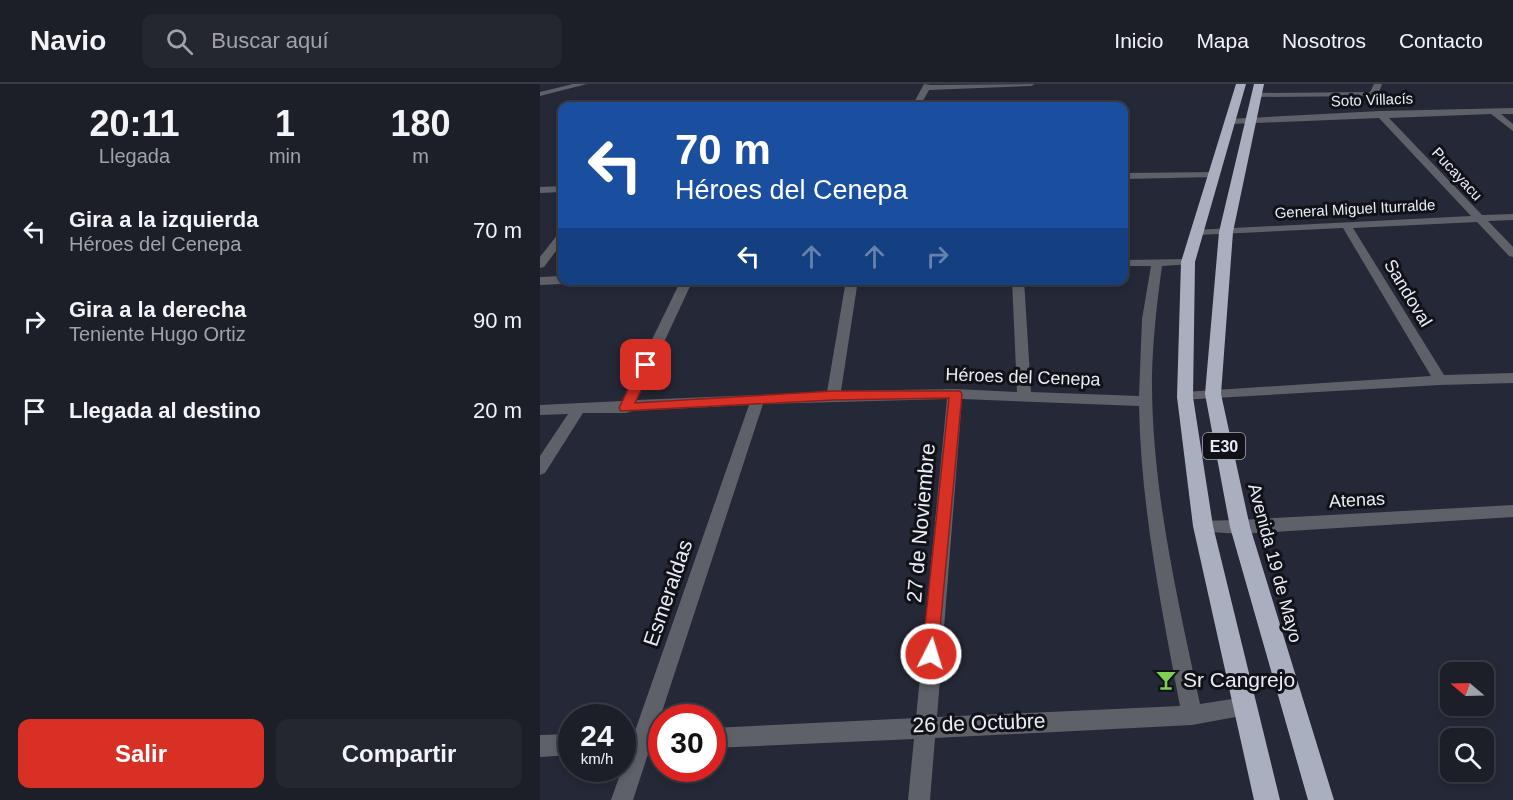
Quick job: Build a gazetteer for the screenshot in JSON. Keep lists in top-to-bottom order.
{
  "streets": {
    "highway": ["E30", "Avenida 19 de Mayo"],
    "street": [
      "Soto Villacís",
      "Pucayacu",
      "General Miguel Iturralde",
      "Sandoval",
      "Héroes del Cenepa",
      "Atenas",
      "27 de Noviembre",
      "Esmeraldas",
      "26 de Octubre"
    ]
  },
  "crossings": [
    ["Soto Villacís", "Pucayacu"],
    ["Soto Villacís", "E30"],
    ["Soto Villacís", "Avenida 19 de Mayo"],
    ["Pucayacu", "General Miguel Iturralde"],
    ["General Miguel Iturralde", "Sandoval"],
    ["General Miguel Iturralde", "E30"],
    ["General Miguel Iturralde", "Avenida 19 de Mayo"],
    ["Héroes del Cenepa", "27 de Noviembre"],
    ["Héroes del Cenepa", "Esmeraldas"],
    ["E30", "Atenas"],
    ["E30", "26 de Octubre"],
    ["Atenas", "Avenida 19 de Mayo"],
    ["27 de Noviembre", "26 de Octubre"]
  ],
  "places": {
    "bar": ["Sr Cangrejo"]
  },
  "north": "left",
  "page": {
    "header": "Navio",
    "search": "Buscar aquí",
    "nav": [
      "Inicio",
      "Mapa",
      "Nosotros",
      "Contacto"
    ],
    "eta": [
      "20:11",
      "Llegada",
      "1",
      "min",
      "180",
      "m"
    ],
    "turn": ["70 m", "Héroes del Cenepa"],
    "list": [
      {
        "name": "Gira a la izquierda",
        "note": "Héroes del Cenepa",
        "value": "70 m"
      },
      {
        "name": "Gira a la derecha",
        "note": "Teniente Hugo Ortiz",
        "value": "90 m"
      },
      {
        "name": "Llegada al destino",
        "value": "20 m"
      }
    ],
    "speed": "24 km/h",
    "limit": "30",
    "buttons": ["Salir", "Compartir"]
  }
}
